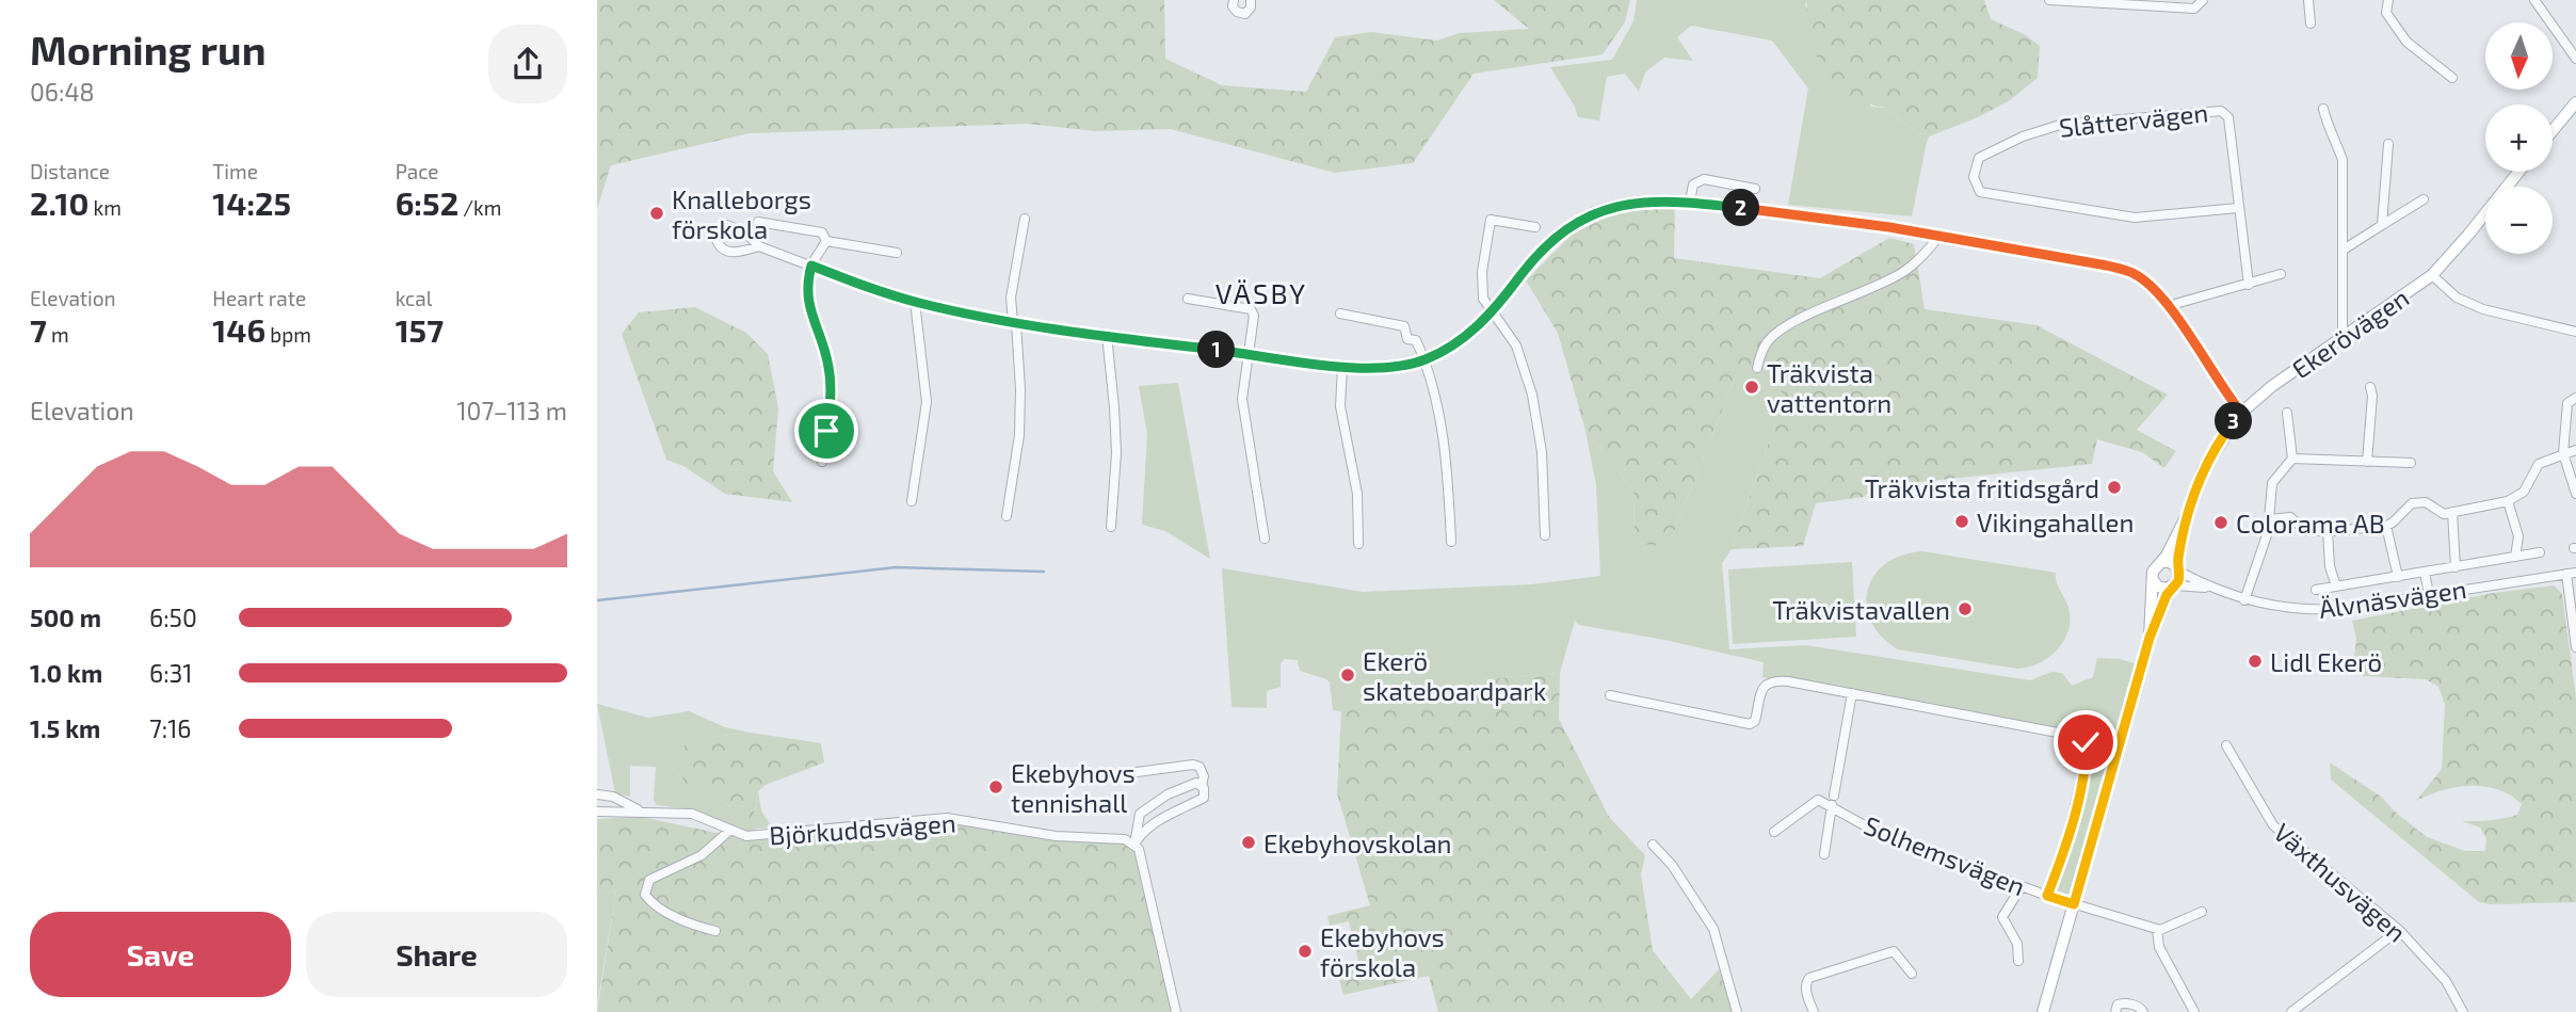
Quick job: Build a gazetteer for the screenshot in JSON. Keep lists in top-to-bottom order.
{
  "streets": {
    "main road": ["Ekerövägen"],
    "street": [
      "Slåttervägen",
      "Älvnäsvägen",
      "Björkuddsvägen",
      "Solhemsvägen",
      "Växthusvägen"
    ]
  },
  "crossings": [
    ["Ekerövägen", "Älvnäsvägen"]
  ],
  "districts": ["VÄSBY"],
  "places": [
    "Knalleborgs förskola",
    "Träkvista vattentorn",
    "Träkvista fritidsgård",
    "Vikingahallen",
    "Colorama AB",
    "Träkvistavallen",
    "Lidl Ekerö",
    "Ekerö skateboardpark",
    "Ekebyhovs tennishall",
    "Ekebyhovskolan",
    "Ekebyhovs förskola"
  ],
  "north": "bottom",
  "page": {
    "heading": ["Morning run", "06:48"],
    "map_buttons": ["+", "−"],
    "stats": [
      ["Distance", "2.10 km"],
      ["Time", "14:25"],
      ["Pace", "6:52 /km"],
      ["Elevation", "7 m"],
      ["Heart rate", "146 bpm"],
      ["kcal", "157"]
    ],
    "pins": ["2", "1", "3"],
    "chart": ["Elevation", "107–113 m"],
    "list": [
      {
        "name": "500 m",
        "note": "6:50"
      },
      {
        "name": "1.0 km",
        "note": "6:31"
      },
      {
        "name": "1.5 km",
        "note": "7:16"
      }
    ],
    "buttons": ["Save", "Share"]
  }
}
